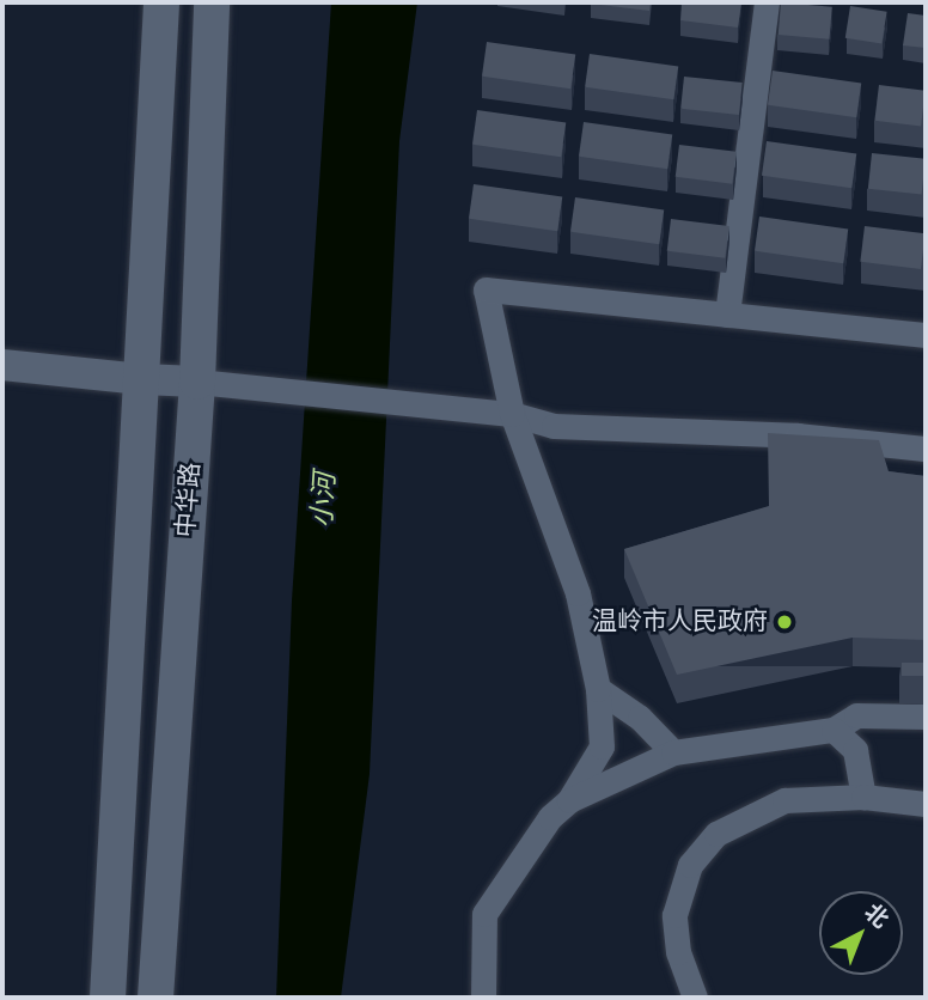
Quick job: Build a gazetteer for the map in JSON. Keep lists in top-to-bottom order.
{
  "streets": {
    "main road": ["中华路"]
  },
  "water": ["小河"],
  "places": ["温岭市人民政府"],
  "north": "top right"
}
